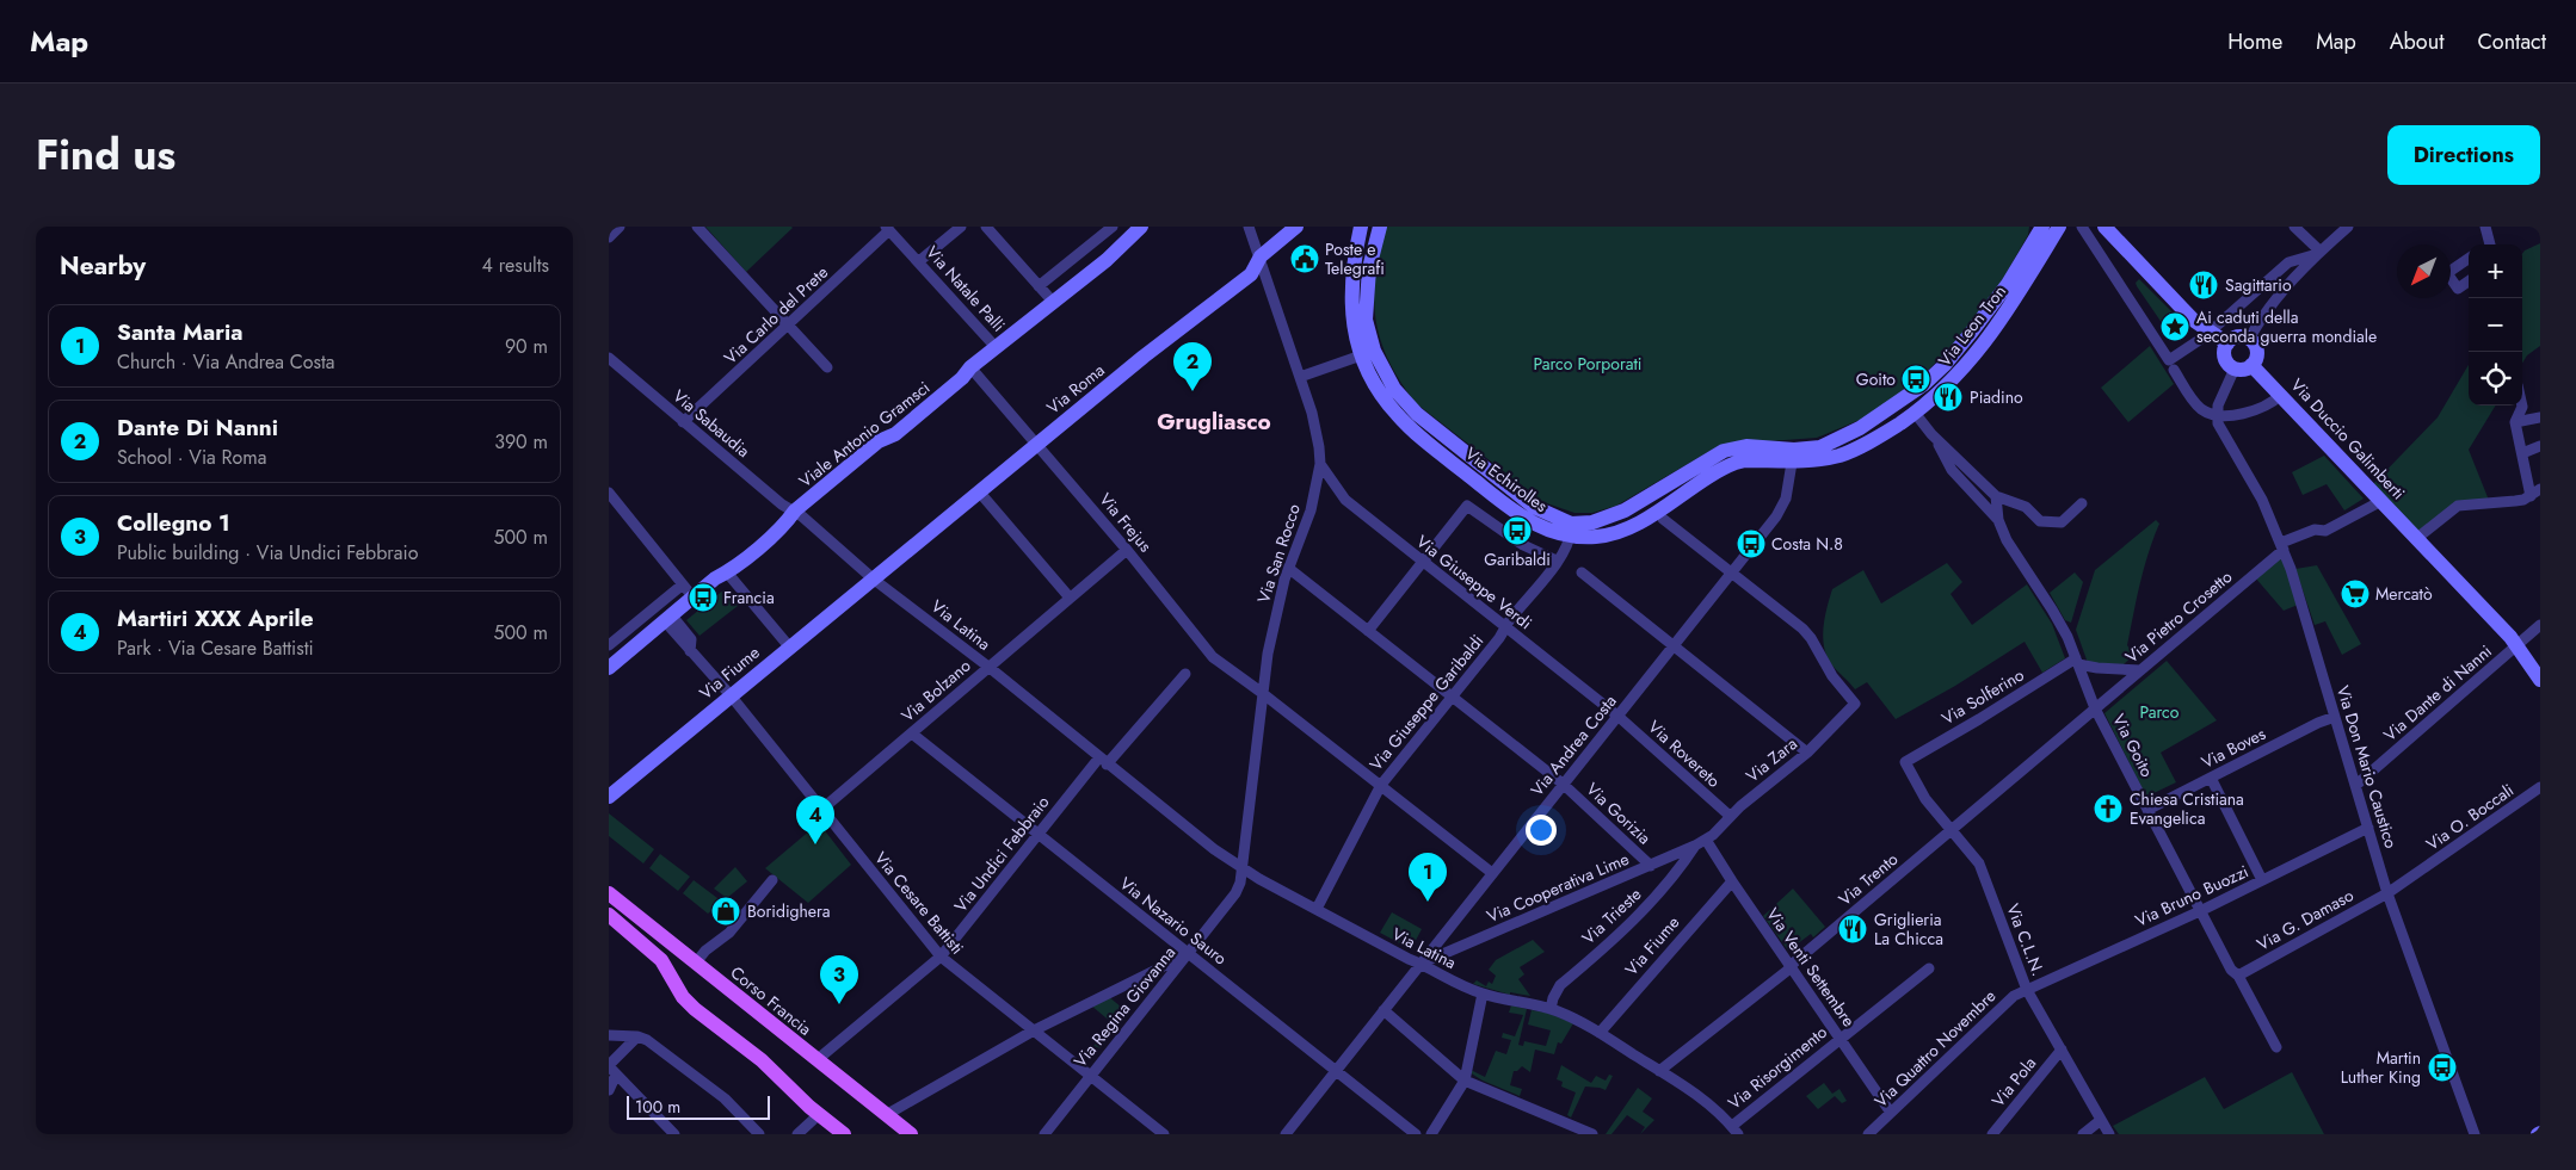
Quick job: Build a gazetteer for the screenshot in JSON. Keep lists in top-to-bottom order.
{
  "streets": {
    "main road": ["Corso Francia"],
    "street": [
      "Via Natale Palli",
      "Via Carlo del Prete",
      "Via Leon Tron",
      "Via Roma",
      "Via Sabaudia",
      "Viale Antonio Gramsci",
      "Via Duccio Galimberti",
      "Via Echirolles",
      "Via Frejus",
      "Via San Rocco",
      "Via Giuseppe Verdi",
      "Via Pietro Crosetto",
      "Via Latina",
      "Via Fiume",
      "Via Bolzano",
      "Via Dante di Nanni",
      "Via Solferino",
      "Via Giuseppe Garibaldi",
      "Via Andrea Costa",
      "Via Goito",
      "Via Boves",
      "Via Rovereto",
      "Via Zara",
      "Via Don Mario Caustico",
      "Via Gorizia",
      "Via O. Boccali",
      "Via Undici Febbraio",
      "Via Trento",
      "Via Cooperativa Lime",
      "Via Bruno Buozzi",
      "Via Cesare Battisti",
      "Via Trieste",
      "Via G. Damaso",
      "Via Nazario Sauro",
      "Via C.L.N.",
      "Via Venti Settembre",
      "Via Regina Giovanna",
      "Via Quattro Novembre",
      "Via Risorgimento",
      "Via Pola"
    ]
  },
  "crossings": [
    ["Via Natale Palli", "Via Carlo del Prete"],
    ["Via Natale Palli", "Viale Antonio Gramsci"],
    ["Via Carlo del Prete", "Via Sabaudia"],
    ["Via Leon Tron", "Via Echirolles"],
    ["Via Leon Tron", "Via Andrea Costa"],
    ["Via Leon Tron", "Via Goito"],
    ["Via Roma", "Via Frejus"],
    ["Via Roma", "Via San Rocco"],
    ["Via Roma", "Via Latina"],
    ["Via Roma", "Via Fiume"],
    ["Via Sabaudia", "Viale Antonio Gramsci"],
    ["Via Sabaudia", "Via Latina"],
    ["Viale Antonio Gramsci", "Via Frejus"],
    ["Viale Antonio Gramsci", "Via Latina"],
    ["Viale Antonio Gramsci", "Via Cesare Battisti"],
    ["Via Duccio Galimberti", "Via Pietro Crosetto"],
    ["Via Duccio Galimberti", "Via Dante di Nanni"],
    ["Via Echirolles", "Via Giuseppe Garibaldi"],
    ["Via Echirolles", "Via Andrea Costa"],
    ["Via Frejus", "Via San Rocco"],
    ["Via Frejus", "Via Bolzano"],
    ["Via Frejus", "Via Giuseppe Garibaldi"],
    ["Via Frejus", "Via Andrea Costa"],
    ["Via San Rocco", "Via Giuseppe Verdi"],
    ["Via San Rocco", "Via Latina"],
    ["Via San Rocco", "Via Gorizia"],
    ["Via San Rocco", "Via Regina Giovanna"],
    ["Via Giuseppe Verdi", "Via Giuseppe Garibaldi"],
    ["Via Giuseppe Verdi", "Via Andrea Costa"],
    ["Via Giuseppe Verdi", "Via Rovereto"],
    ["Via Pietro Crosetto", "Via Goito"],
    ["Via Pietro Crosetto", "Via Don Mario Caustico"],
    ["Via Pietro Crosetto", "Via Trento"],
    ["Via Latina", "Via Fiume"],
    ["Via Latina", "Via Bolzano"],
    ["Via Latina", "Via Giuseppe Garibaldi"],
    ["Via Latina", "Via Andrea Costa"],
    ["Via Latina", "Via Undici Febbraio"],
    ["Via Latina", "Via Trento"],
    ["Via Latina", "Via Cooperativa Lime"],
    ["Via Latina", "Via Trieste"],
    ["Via Latina", "Via Regina Giovanna"],
    ["Via Latina", "Via Risorgimento"],
    ["Via Fiume", "Via Cesare Battisti"],
    ["Via Fiume", "Via Venti Settembre"],
    ["Via Bolzano", "Via Cesare Battisti"],
    ["Via Bolzano", "Via Nazario Sauro"],
    ["Via Dante di Nanni", "Via Don Mario Caustico"],
    ["Via Solferino", "Via Goito"],
    ["Via Solferino", "Via C.L.N."],
    ["Via Giuseppe Garibaldi", "Via Gorizia"],
    ["Via Andrea Costa", "Via Rovereto"],
    ["Via Andrea Costa", "Via Zara"],
    ["Via Andrea Costa", "Via Gorizia"],
    ["Via Andrea Costa", "Via Cooperativa Lime"],
    ["Via Andrea Costa", "Via Nazario Sauro"],
    ["Via Goito", "Via Boves"],
    ["Via Goito", "Via Trento"],
    ["Via Goito", "Via Bruno Buozzi"],
    ["Via Goito", "Via G. Damaso"],
    ["Via Boves", "Via Don Mario Caustico"],
    ["Via Rovereto", "Via Zara"],
    ["Via Zara", "Via Cooperativa Lime"],
    ["Via Zara", "Via Venti Settembre"],
    ["Via Don Mario Caustico", "Via O. Boccali"],
    ["Via Don Mario Caustico", "Via Bruno Buozzi"],
    ["Via Don Mario Caustico", "Via G. Damaso"],
    ["Via Gorizia", "Via Cooperativa Lime"],
    ["Via O. Boccali", "Via G. Damaso"],
    ["Via Undici Febbraio", "Via Cesare Battisti"],
    ["Via Undici Febbraio", "Via Nazario Sauro"],
    ["Via Undici Febbraio", "Corso Francia"],
    ["Via Trento", "Via C.L.N."],
    ["Via Trento", "Via Venti Settembre"],
    ["Via Cooperativa Lime", "Via Trieste"],
    ["Via Cooperativa Lime", "Via Venti Settembre"],
    ["Via Bruno Buozzi", "Via C.L.N."],
    ["Via Bruno Buozzi", "Via Quattro Novembre"],
    ["Via Cesare Battisti", "Via Regina Giovanna"],
    ["Via Nazario Sauro", "Via Regina Giovanna"],
    ["Via C.L.N.", "Via Quattro Novembre"],
    ["Via C.L.N.", "Via Pola"],
    ["Via Venti Settembre", "Via Quattro Novembre"],
    ["Via Venti Settembre", "Via Risorgimento"]
  ],
  "districts": ["Grugliasco"],
  "parks": ["Parco Porporati", "Parco"],
  "places": {
    "public building": ["Poste e Telegrafi"],
    "restaurant": ["Sagittario", "Piadino", "Griglieria La Chicca"],
    "place": ["Ai caduti della seconda guerra mondiale"],
    "bus stop": [
      "Goito",
      "Garibaldi",
      "Costa N.8",
      "Francia",
      "Martin Luther King"
    ],
    "supermarket": ["Mercatò"],
    "church": ["Chiesa Cristiana Evangelica"],
    "shop": ["Boridighera"]
  },
  "scale_bar": "100 m",
  "north": "bottom left",
  "page": {
    "header": "Map",
    "nav": [
      "Home",
      "Map",
      "About",
      "Contact"
    ],
    "title": "Find us",
    "buttons": "Directions",
    "heading": ["Nearby", "4 results"],
    "map_buttons": ["+", "−"],
    "list": [
      {
        "mark": "1",
        "name": "Santa Maria",
        "note": "Church · Via Andrea Costa",
        "value": "90 m"
      },
      {
        "mark": "2",
        "name": "Dante Di Nanni",
        "note": "School · Via Roma",
        "value": "390 m"
      },
      {
        "mark": "3",
        "name": "Collegno 1",
        "note": "Public building · Via Undici Febbraio",
        "value": "500 m"
      },
      {
        "mark": "4",
        "name": "Martiri XXX Aprile",
        "note": "Park · Via Cesare Battisti",
        "value": "500 m"
      }
    ],
    "pins": [
      "2",
      "4",
      "1",
      "3"
    ],
    "scale": "100 m"
  }
}
